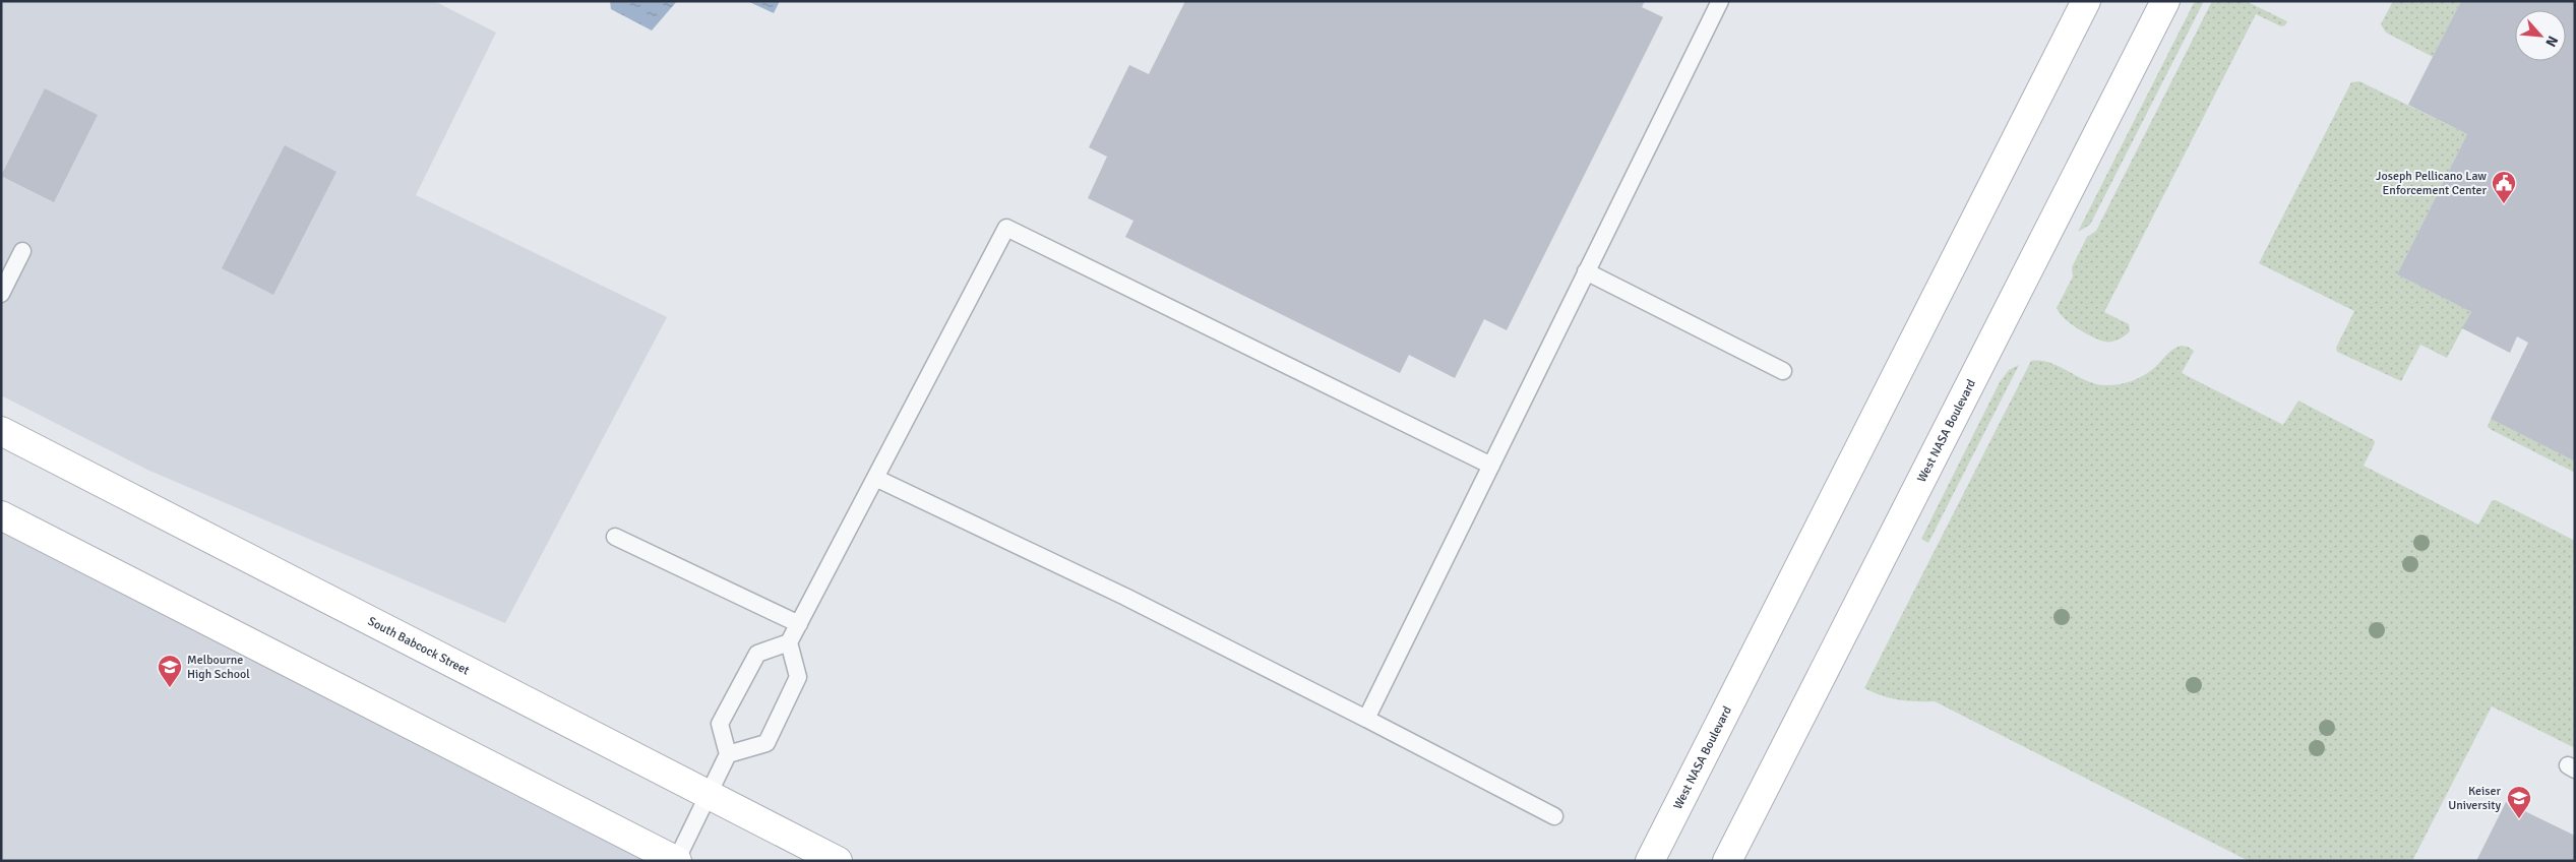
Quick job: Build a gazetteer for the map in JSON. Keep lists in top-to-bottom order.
{
  "streets": {
    "main road": ["West NASA Boulevard", "South Babcock Street"]
  },
  "places": {
    "public building": ["Joseph Pellicano Law Enforcement Center"],
    "school or university": ["Melbourne High School", "Keiser University"]
  },
  "north": "bottom right"
}
